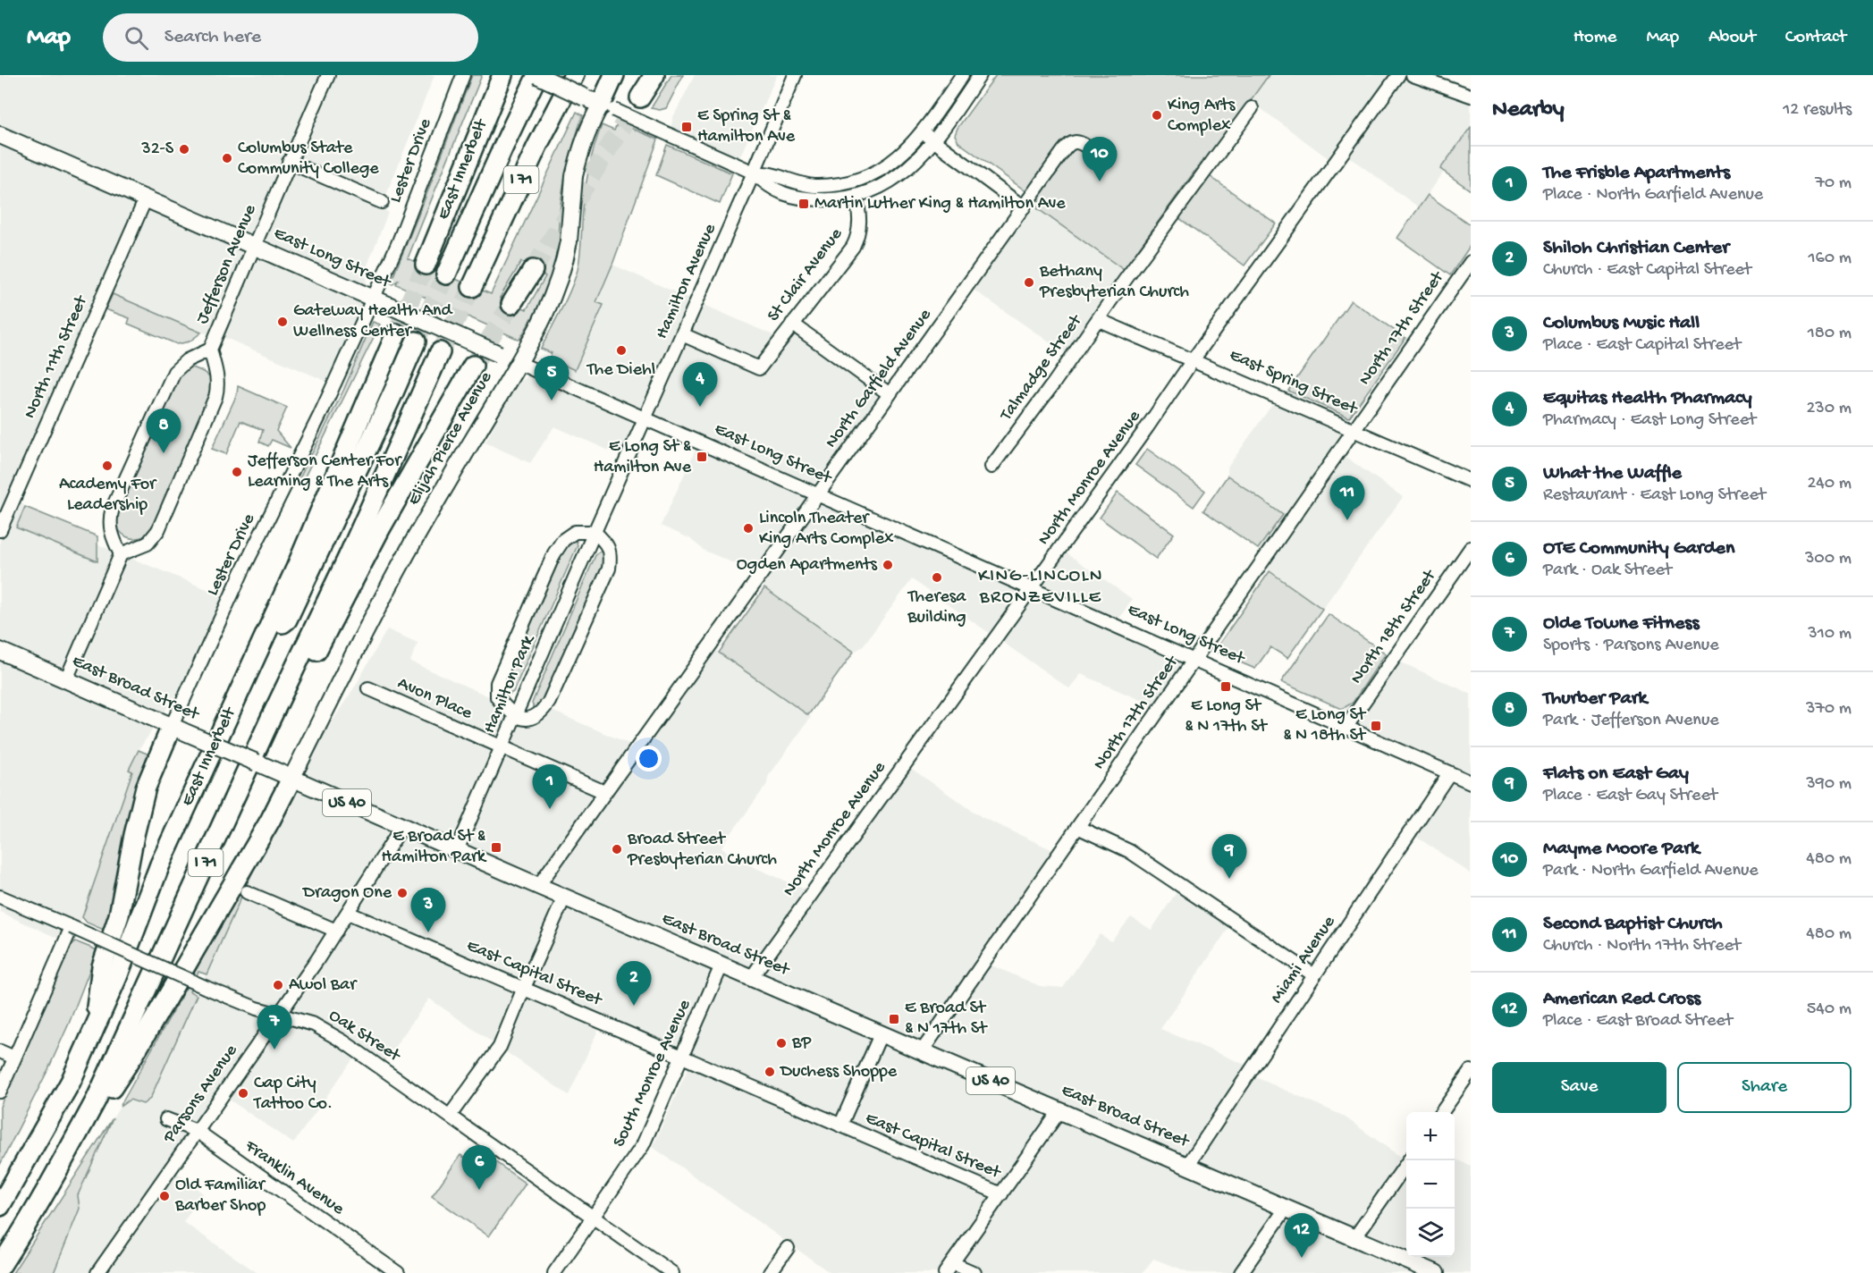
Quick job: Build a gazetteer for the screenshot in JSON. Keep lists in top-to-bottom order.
{
  "streets": {
    "highway": ["East Innerbelt", "I 71"],
    "main road": [
      "East Long Street",
      "Elijah Pierce Avenue",
      "East Broad Street",
      "US 40"
    ],
    "street": [
      "Lester Drive",
      "Jefferson Avenue",
      "St Clair Avenue",
      "Hamilton Avenue",
      "North 17th Street",
      "North 11th Street",
      "Talmadge Street",
      "North Garfield Avenue",
      "East Spring Street",
      "North Monroe Avenue",
      "North 18th Street",
      "Hamilton Park",
      "Avon Place",
      "Miami Avenue",
      "East Capital Street",
      "Oak Street",
      "South Monroe Avenue",
      "Parsons Avenue",
      "Franklin Avenue"
    ]
  },
  "crossings": [
    ["Lester Drive", "East Long Street"],
    ["Lester Drive", "East Broad Street"],
    ["East Long Street", "Jefferson Avenue"],
    ["East Long Street", "Hamilton Avenue"],
    ["East Long Street", "North 17th Street"],
    ["East Long Street", "North 11th Street"],
    ["East Long Street", "North Garfield Avenue"],
    ["East Long Street", "Elijah Pierce Avenue"],
    ["East Long Street", "North Monroe Avenue"],
    ["East Long Street", "North 18th Street"],
    ["East Long Street", "Miami Avenue"],
    ["St Clair Avenue", "Hamilton Avenue"],
    ["Hamilton Avenue", "Hamilton Park"],
    ["North 17th Street", "East Spring Street"],
    ["North 17th Street", "East Broad Street"],
    ["Talmadge Street", "East Spring Street"],
    ["North Garfield Avenue", "East Broad Street"],
    ["North Garfield Avenue", "Avon Place"],
    ["East Spring Street", "North Monroe Avenue"],
    ["Elijah Pierce Avenue", "East Broad Street"],
    ["North Monroe Avenue", "East Broad Street"],
    ["Hamilton Park", "East Broad Street"],
    ["Hamilton Park", "Avon Place"],
    ["East Broad Street", "Miami Avenue"],
    ["East Broad Street", "South Monroe Avenue"],
    ["East Broad Street", "Parsons Avenue"],
    ["East Capital Street", "South Monroe Avenue"],
    ["East Capital Street", "Parsons Avenue"],
    ["Oak Street", "South Monroe Avenue"],
    ["Oak Street", "Parsons Avenue"],
    ["Parsons Avenue", "Franklin Avenue"]
  ],
  "districts": ["KING-LINCOLN BRONZEVILLE"],
  "places": {
    "other": [
      "King Arts Complex",
      "32-S",
      "Columbus State Community College",
      "Bethany Presbyterian Church",
      "Gateway Health And Wellness Center",
      "The Diehl",
      "Academy For Leadership",
      "Jefferson Center For Learning & The Arts",
      "Lincoln Theater King Arts Complex",
      "Ogden Apartments",
      "Theresa Building",
      "Broad Street Presbyterian Church",
      "Dragon One",
      "Awol Bar",
      "BP",
      "Duchess Shoppe",
      "Cap City Tattoo Co.",
      "Old Familiar Barber Shop"
    ],
    "transit": [
      "E Spring St & Hamilton Ave",
      "Martin Luther King & Hamilton Ave",
      "E Long St & Hamilton Ave",
      "E Long St & N 17th St",
      "E Long St & N 18th St",
      "E Broad St & Hamilton Park",
      "E Broad St & N 17th St"
    ]
  },
  "page": {
    "header": "Map",
    "search": "Search here",
    "nav": [
      "Home",
      "Map",
      "About",
      "Contact"
    ],
    "heading": ["Nearby", "12 results"],
    "pins": [
      "10",
      "5",
      "4",
      "8",
      "11",
      "1",
      "9",
      "3",
      "2",
      "7",
      "6",
      "12"
    ],
    "list": [
      {
        "mark": "1",
        "name": "The Frisble Apartments",
        "note": "Place · North Garfield Avenue",
        "value": "70 m"
      },
      {
        "mark": "2",
        "name": "Shiloh Christian Center",
        "note": "Church · East Capital Street",
        "value": "160 m"
      },
      {
        "mark": "3",
        "name": "Columbus Music Hall",
        "note": "Place · East Capital Street",
        "value": "180 m"
      },
      {
        "mark": "4",
        "name": "Equitas Health Pharmacy",
        "note": "Pharmacy · East Long Street",
        "value": "230 m"
      },
      {
        "mark": "5",
        "name": "What the Waffle",
        "note": "Restaurant · East Long Street",
        "value": "240 m"
      },
      {
        "mark": "6",
        "name": "OTE Community Garden",
        "note": "Park · Oak Street",
        "value": "300 m"
      },
      {
        "mark": "7",
        "name": "Olde Towne Fitness",
        "note": "Sports · Parsons Avenue",
        "value": "310 m"
      },
      {
        "mark": "8",
        "name": "Thurber Park",
        "note": "Park · Jefferson Avenue",
        "value": "370 m"
      },
      {
        "mark": "9",
        "name": "Flats on East Gay",
        "note": "Place · East Gay Street",
        "value": "390 m"
      },
      {
        "mark": "10",
        "name": "Mayme Moore Park",
        "note": "Park · North Garfield Avenue",
        "value": "480 m"
      },
      {
        "mark": "11",
        "name": "Second Baptist Church",
        "note": "Church · North 17th Street",
        "value": "480 m"
      },
      {
        "mark": "12",
        "name": "American Red Cross",
        "note": "Place · East Broad Street",
        "value": "540 m"
      }
    ],
    "buttons": ["Save", "Share"],
    "map_buttons": ["+", "−"]
  }
}
